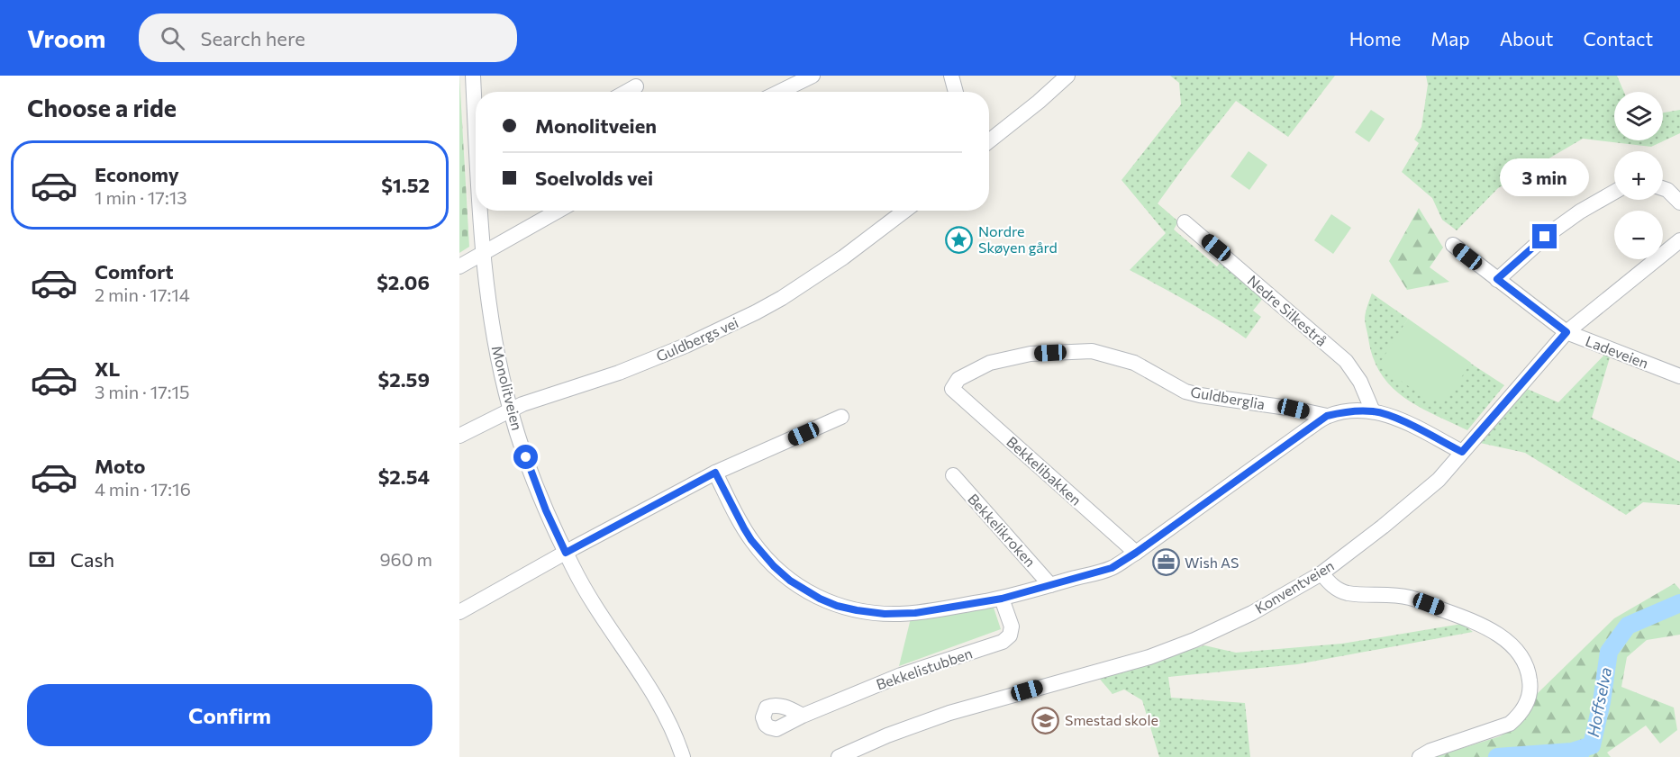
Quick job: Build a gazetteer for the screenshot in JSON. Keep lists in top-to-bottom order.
{
  "streets": {
    "street": [
      "Nedre Silkestrå",
      "Guldbergs vei",
      "Ladeveien",
      "Monolitveien",
      "Guldberglia",
      "Bekkelibakken",
      "Bekkelikroken",
      "Konventveien",
      "Bekkelistubben"
    ]
  },
  "crossings": [
    ["Guldbergs vei", "Monolitveien"],
    ["Ladeveien", "Konventveien"],
    ["Guldberglia", "Bekkelibakken"]
  ],
  "water": ["Hoffselva"],
  "places": {
    "place": ["Nordre Skøyen gård"],
    "office": ["Wish AS"],
    "school or university": ["Smestad skole"]
  },
  "page": {
    "header": "Vroom",
    "search": "Search here",
    "nav": [
      "Home",
      "Map",
      "About",
      "Contact"
    ],
    "heading": "Choose a ride",
    "map_buttons": ["+", "−"],
    "banner": ["Monolitveien", "Soelvolds vei"],
    "list": [
      {
        "name": "Economy",
        "note": "1 min · 17:13",
        "value": "$1.52"
      },
      {
        "name": "Comfort",
        "note": "2 min · 17:14",
        "value": "$2.06"
      },
      {
        "name": "XL",
        "note": "3 min · 17:15",
        "value": "$2.59"
      },
      {
        "name": "Moto",
        "note": "4 min · 17:16",
        "value": "$2.54"
      }
    ],
    "bubble": "3 min",
    "pay": ["Cash", "960 m"],
    "buttons": "Confirm"
  }
}
